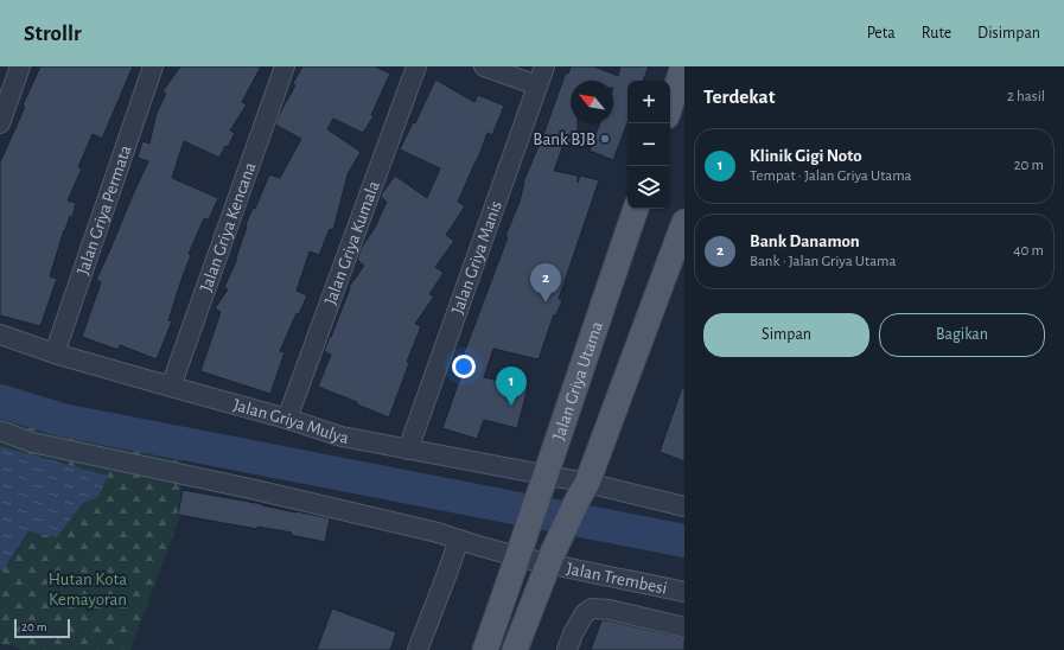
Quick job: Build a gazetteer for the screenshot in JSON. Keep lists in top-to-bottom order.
{
  "streets": {
    "main road": ["Jalan Griya Utama"],
    "street": [
      "Jalan Griya Permata",
      "Jalan Griya Kencana",
      "Jalan Griya Kumala",
      "Jalan Griya Manis",
      "Jalan Griya Mulya",
      "Jalan Trembesi"
    ]
  },
  "crossings": [
    ["Jalan Griya Permata", "Jalan Griya Mulya"],
    ["Jalan Griya Kencana", "Jalan Griya Mulya"],
    ["Jalan Griya Kumala", "Jalan Griya Mulya"],
    ["Jalan Griya Manis", "Jalan Griya Mulya"],
    ["Jalan Griya Utama", "Jalan Griya Mulya"]
  ],
  "parks": ["Hutan Kota Kemayoran"],
  "places": ["Bank BJB"],
  "scale_bar": "20 m",
  "north": "top left",
  "page": {
    "header": "Strollr",
    "nav": ["Peta", "Rute", "Disimpan"],
    "heading": ["Terdekat", "2 hasil"],
    "map_buttons": ["+", "−"],
    "list": [
      {
        "mark": "1",
        "name": "Klinik Gigi Noto",
        "note": "Tempat · Jalan Griya Utama",
        "value": "20 m"
      },
      {
        "mark": "2",
        "name": "Bank Danamon",
        "note": "Bank · Jalan Griya Utama",
        "value": "40 m"
      }
    ],
    "pins": ["2", "1"],
    "buttons": ["Simpan", "Bagikan"],
    "scale": "20 m"
  }
}
